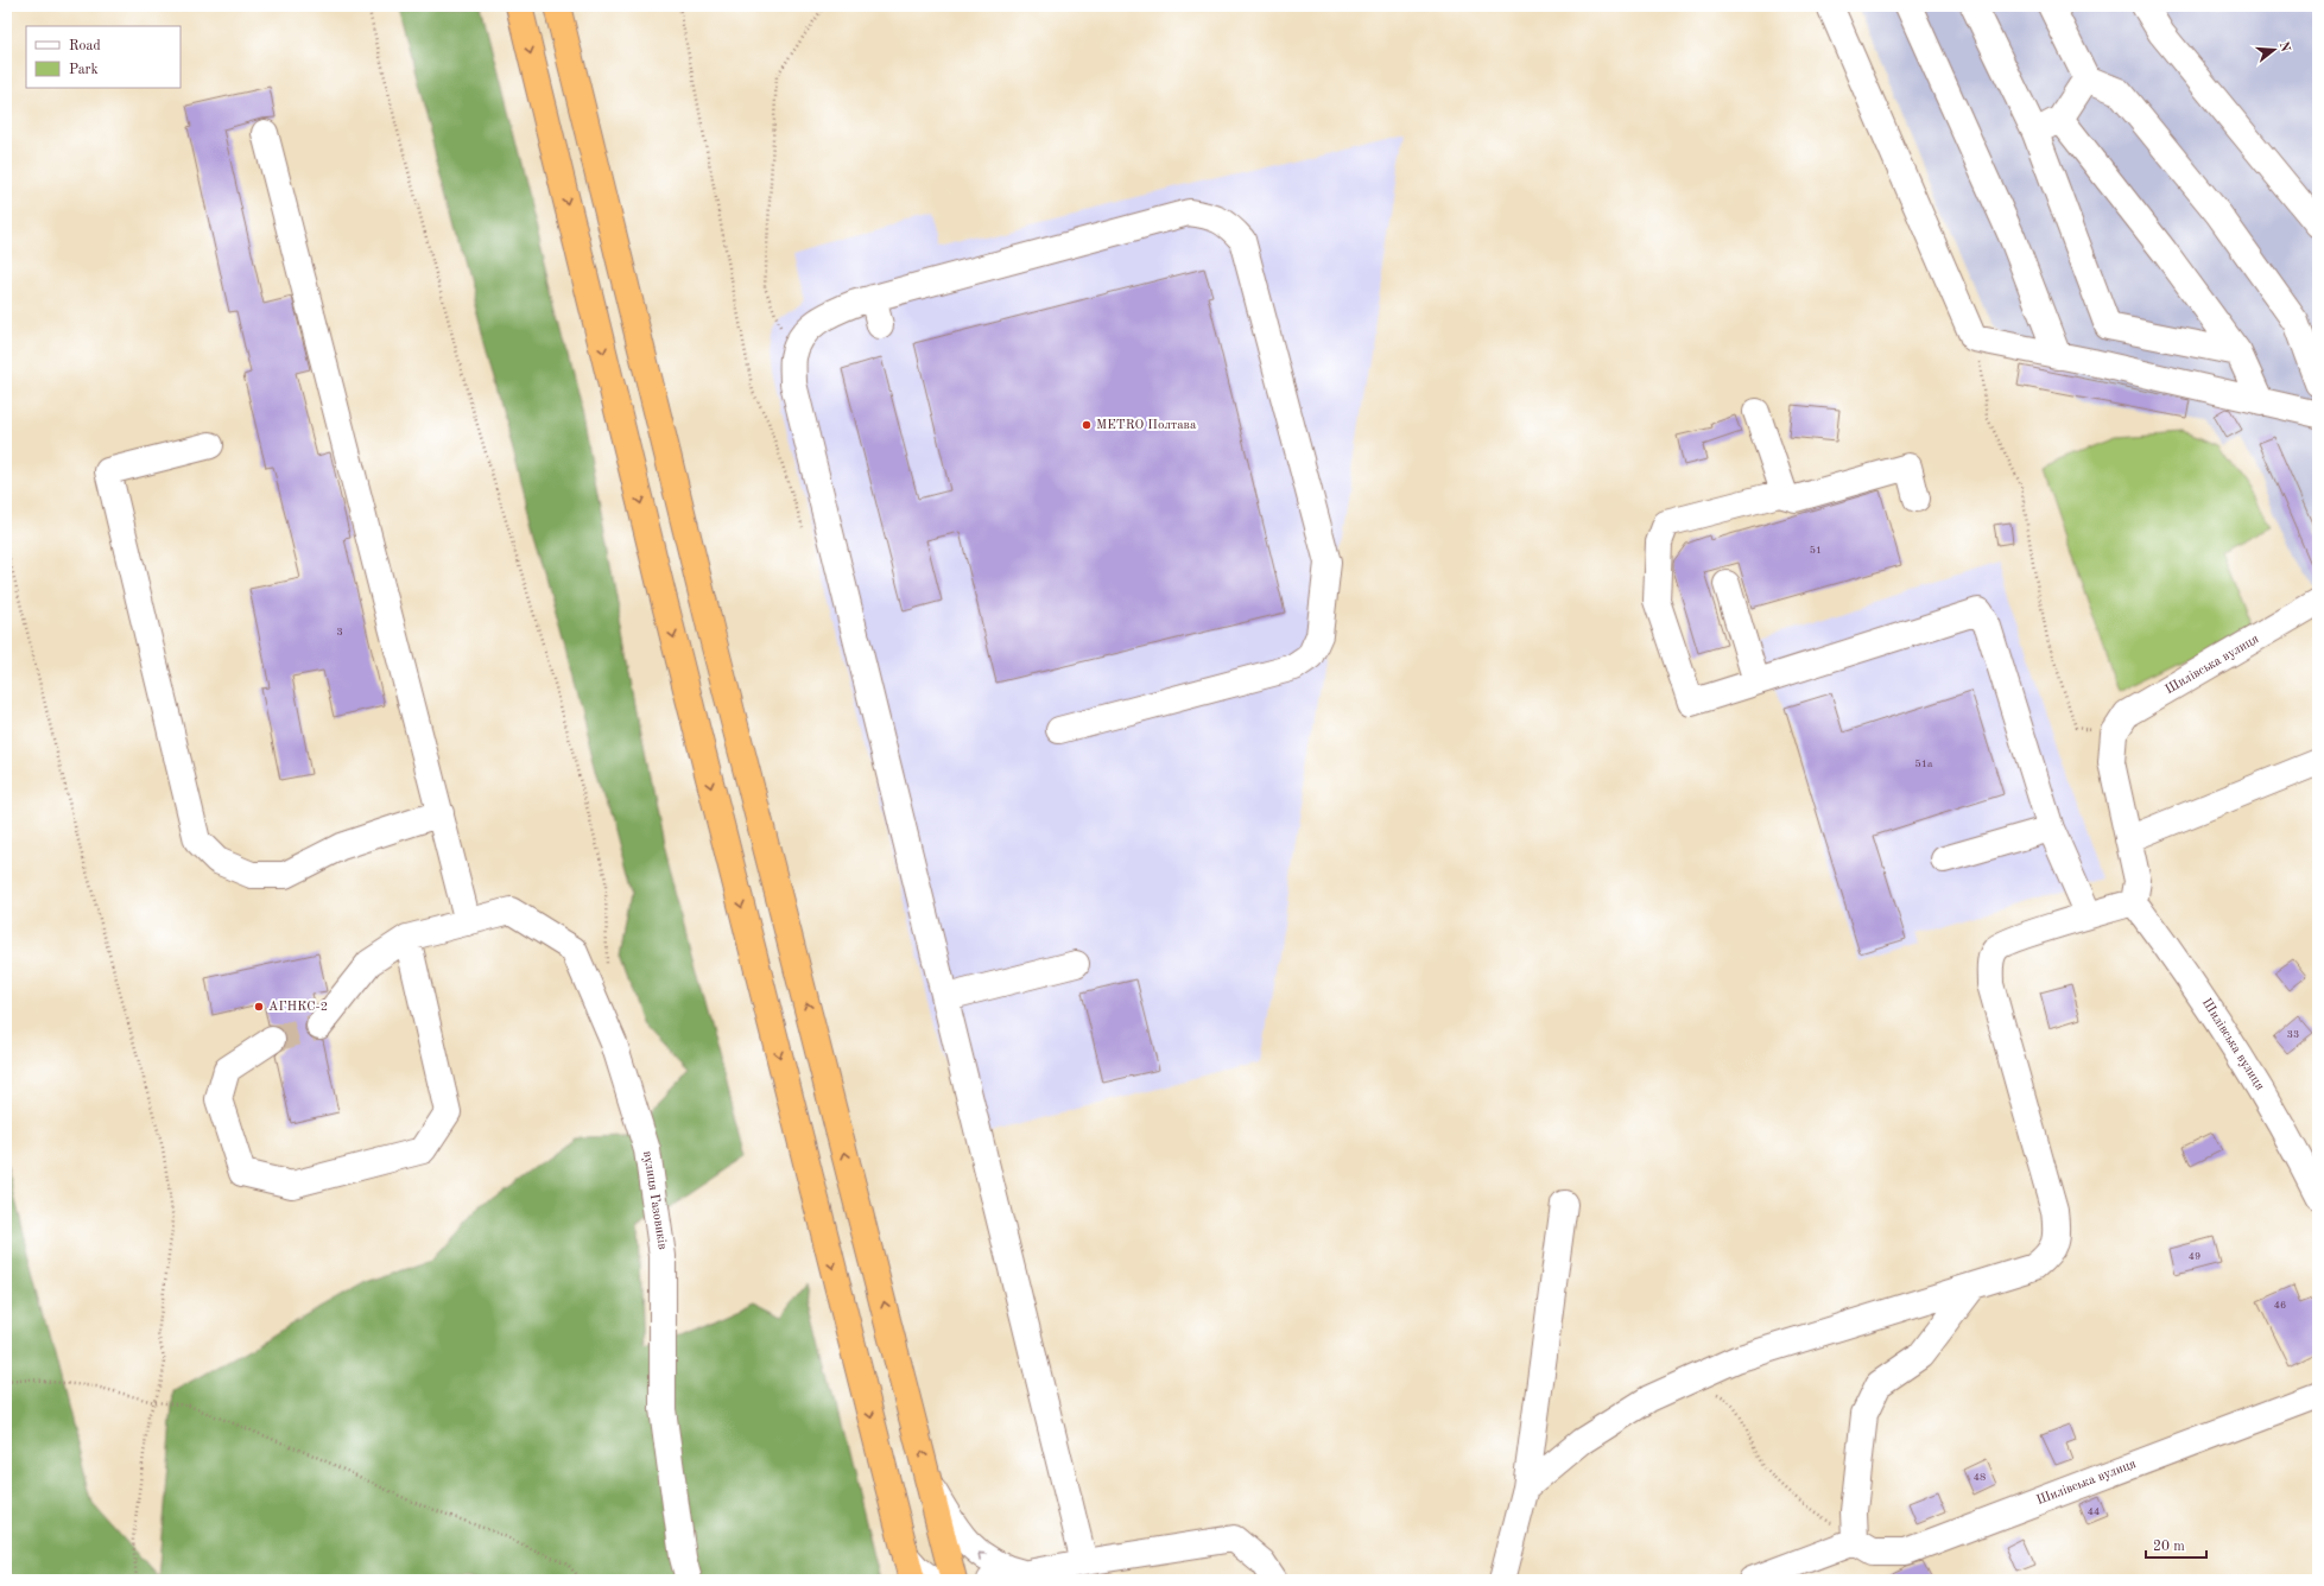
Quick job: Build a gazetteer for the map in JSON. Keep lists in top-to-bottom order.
{
  "streets": {
    "street": ["Шилівська вулиця", "вулиця Газовиків"]
  },
  "places": ["METRO Полтава", "АГНКС-2"],
  "house_numbers": [
    "51",
    "3",
    "51а",
    "33",
    "49",
    "46",
    "48",
    "44"
  ],
  "legend": ["Road", "Park"],
  "scale_bar": "20 m",
  "north": "right"
}
